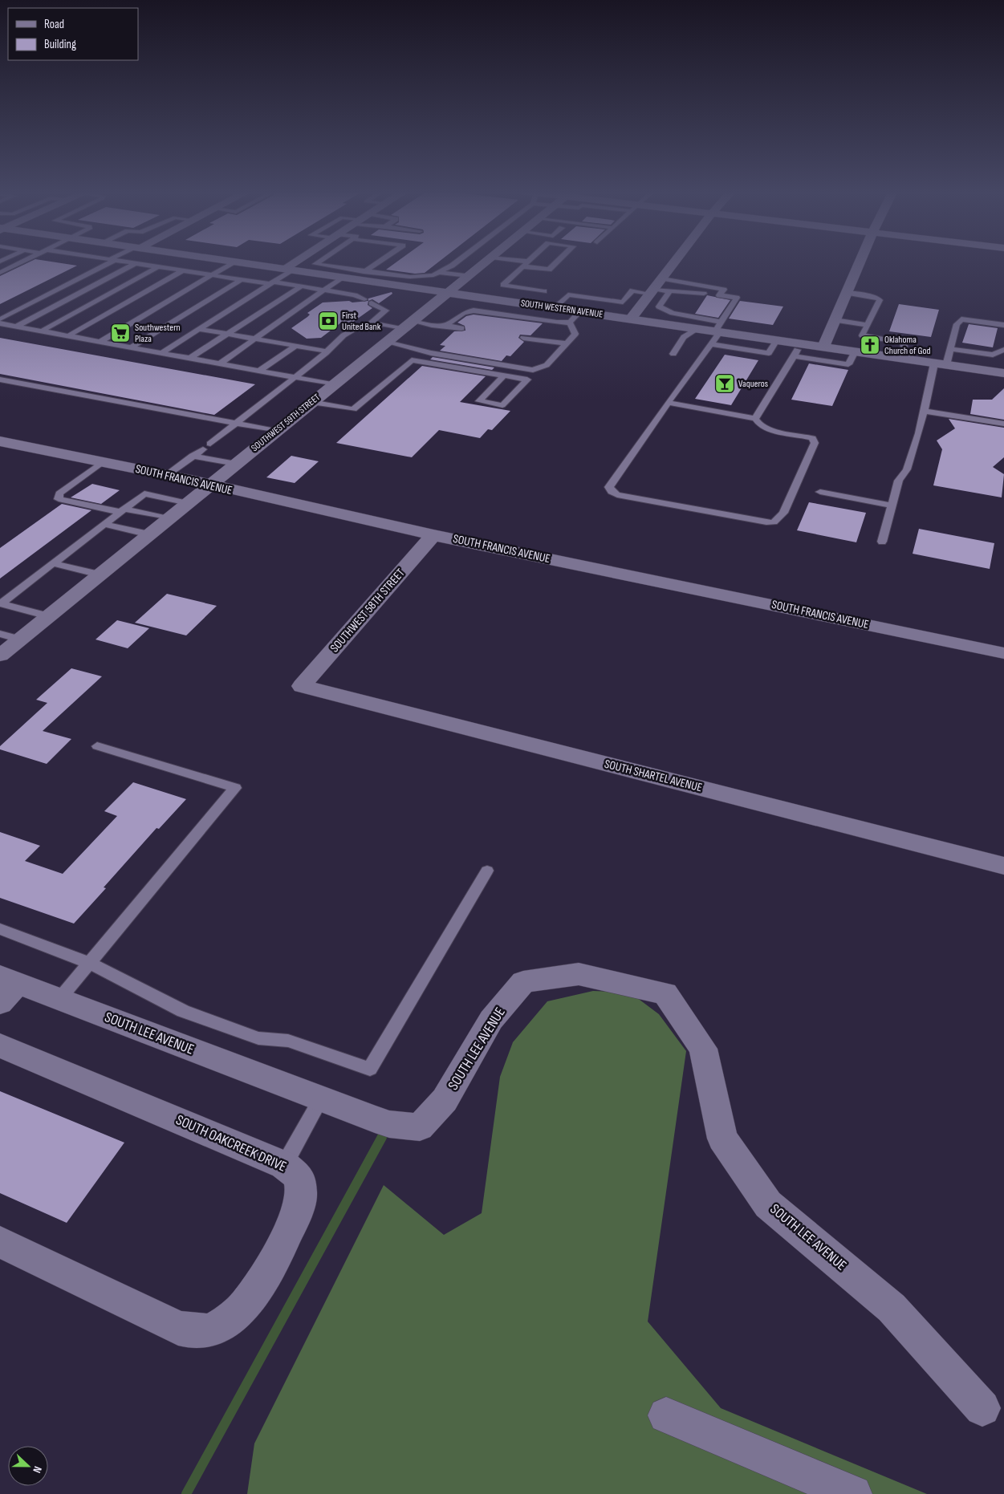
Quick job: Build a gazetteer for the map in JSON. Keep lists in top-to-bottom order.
{
  "streets": {
    "street": [
      "SOUTH WESTERN AVENUE",
      "SOUTHWEST 59TH STREET",
      "SOUTH FRANCIS AVENUE",
      "SOUTHWEST 58TH STREET",
      "SOUTH SHARTEL AVENUE",
      "SOUTH LEE AVENUE",
      "SOUTH OAKCREEK DRIVE"
    ]
  },
  "crossings": [
    ["SOUTH WESTERN AVENUE", "SOUTHWEST 59TH STREET"],
    ["SOUTHWEST 59TH STREET", "SOUTH FRANCIS AVENUE"],
    ["SOUTH FRANCIS AVENUE", "SOUTHWEST 58TH STREET"],
    ["SOUTHWEST 58TH STREET", "SOUTH SHARTEL AVENUE"]
  ],
  "places": {
    "bank": ["First United Bank"],
    "supermarket": ["Southwestern Plaza"],
    "church": ["Oklahoma Church of God"],
    "bar": ["Vaqueros"]
  },
  "legend": ["Road", "Building"],
  "north": "right"
}
